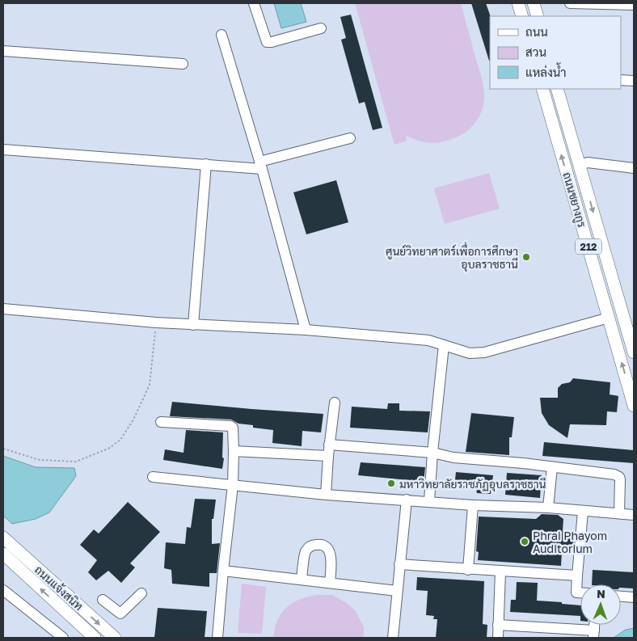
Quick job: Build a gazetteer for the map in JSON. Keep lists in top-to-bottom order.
{
  "streets": {
    "main road": ["ถนนชยางกูร", "212", "ถนนแจ้งสนิท"]
  },
  "places": ["ศูนย์วิทยาศาตร์เพื่อการศึกษา อุบลราชธานี", "มหาวิทยาลัยราชภัฏอุบลราชธานี", "Phrai Phayom Auditorium"],
  "legend": ["ถนน", "สวน", "แหล่งน้ำ"],
  "north": "top"
}
